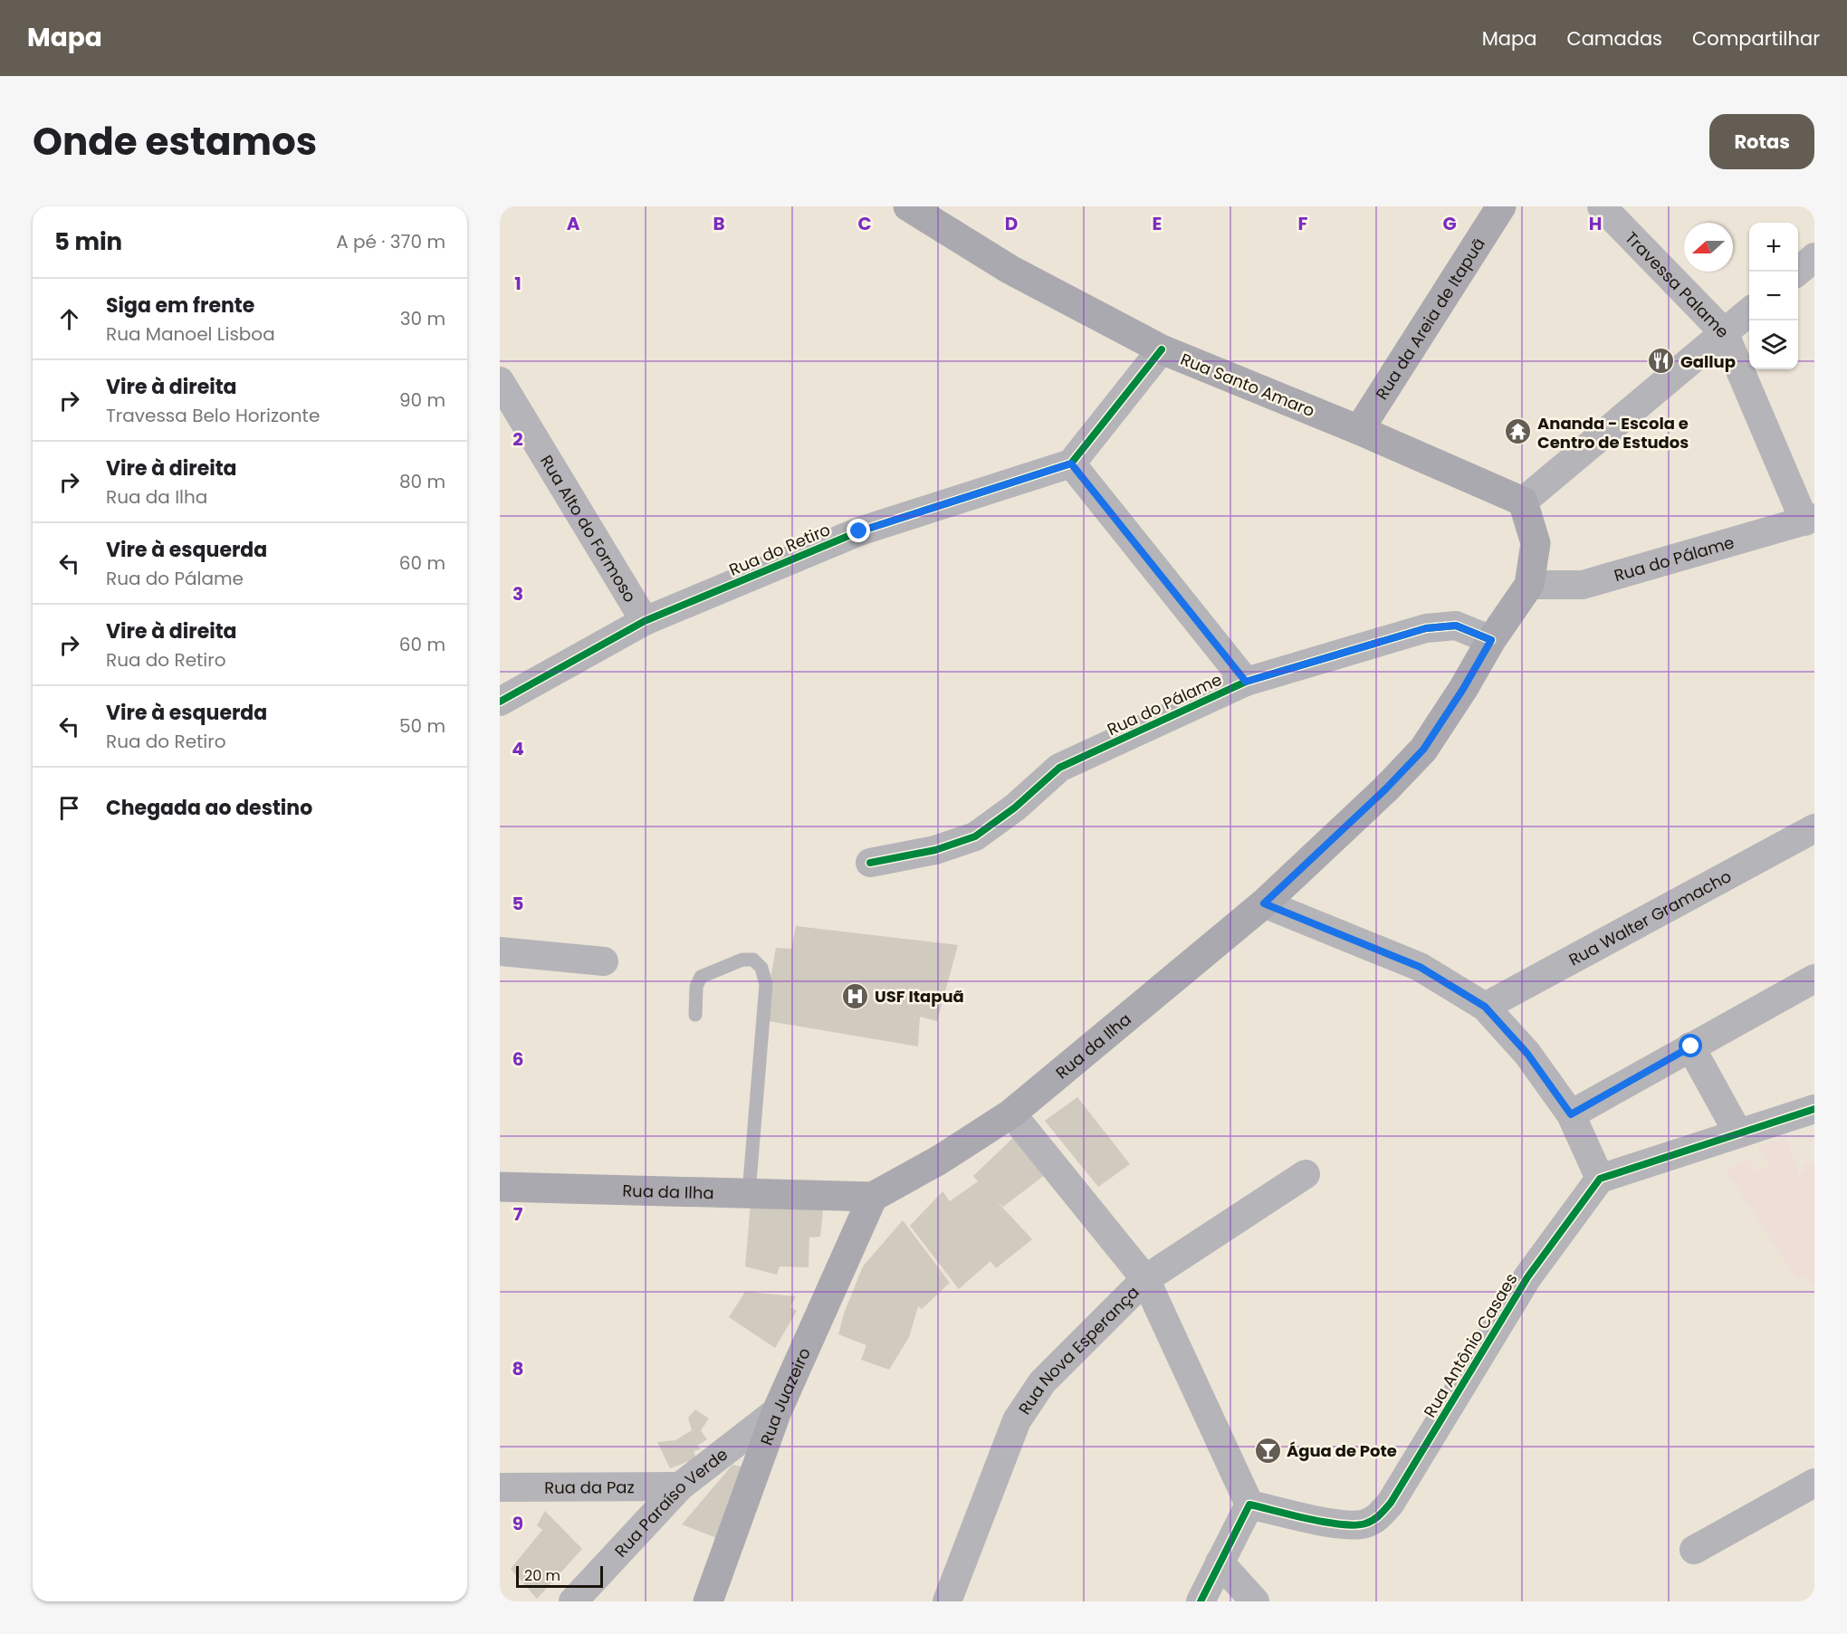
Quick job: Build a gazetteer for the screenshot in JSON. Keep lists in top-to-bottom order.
{
  "streets": {
    "main road": [
      "Rua da Areia de Itapuã",
      "Rua Santo Amaro",
      "Rua da Ilha",
      "Rua Juazeiro"
    ],
    "street": [
      "Travessa Palame",
      "Rua Alto do Formoso",
      "Rua do Retiro",
      "Rua do Pálame",
      "Rua Walter Gramacho",
      "Rua Antônio Casaes",
      "Rua Nova Esperança",
      "Rua da Paz",
      "Rua Paraíso Verde"
    ]
  },
  "crossings": [
    ["Travessa Palame", "Rua do Pálame"],
    ["Rua da Areia de Itapuã", "Rua Santo Amaro"],
    ["Rua Alto do Formoso", "Rua do Retiro"],
    ["Rua do Pálame", "Rua da Ilha"],
    ["Rua da Ilha", "Rua Juazeiro"],
    ["Rua Juazeiro", "Rua Paraíso Verde"],
    ["Rua da Paz", "Rua Paraíso Verde"]
  ],
  "places": {
    "restaurant": ["Gallup"],
    "temple": ["Ananda - Escola e Centro de Estudos"],
    "hospital": ["USF Itapuã"],
    "bar": ["Água de Pote"]
  },
  "scale_bar": "20 m",
  "north": "left",
  "page": {
    "header": "Mapa",
    "nav": ["Mapa", "Camadas", "Compartilhar"],
    "title": "Onde estamos",
    "buttons": "Rotas",
    "heading": ["5 min", "A pé · 370 m"],
    "map_buttons": ["+", "−"],
    "list": [
      ["Siga em frente", "Rua Manoel Lisboa", "30 m"],
      ["Vire à direita", "Travessa Belo Horizonte", "90 m"],
      ["Vire à direita", "Rua da Ilha", "80 m"],
      ["Vire à esquerda", "Rua do Pálame", "60 m"],
      ["Vire à direita", "Rua do Retiro", "60 m"],
      ["Vire à esquerda", "Rua do Retiro", "50 m"],
      "Chegada ao destino"
    ],
    "scale": "20 m"
  },
  "grid": {
    "columns": [
      "A",
      "B",
      "C",
      "D",
      "E",
      "F",
      "G",
      "H"
    ],
    "rows": [
      "1",
      "2",
      "3",
      "4",
      "5",
      "6",
      "7",
      "8",
      "9"
    ]
  }
}
